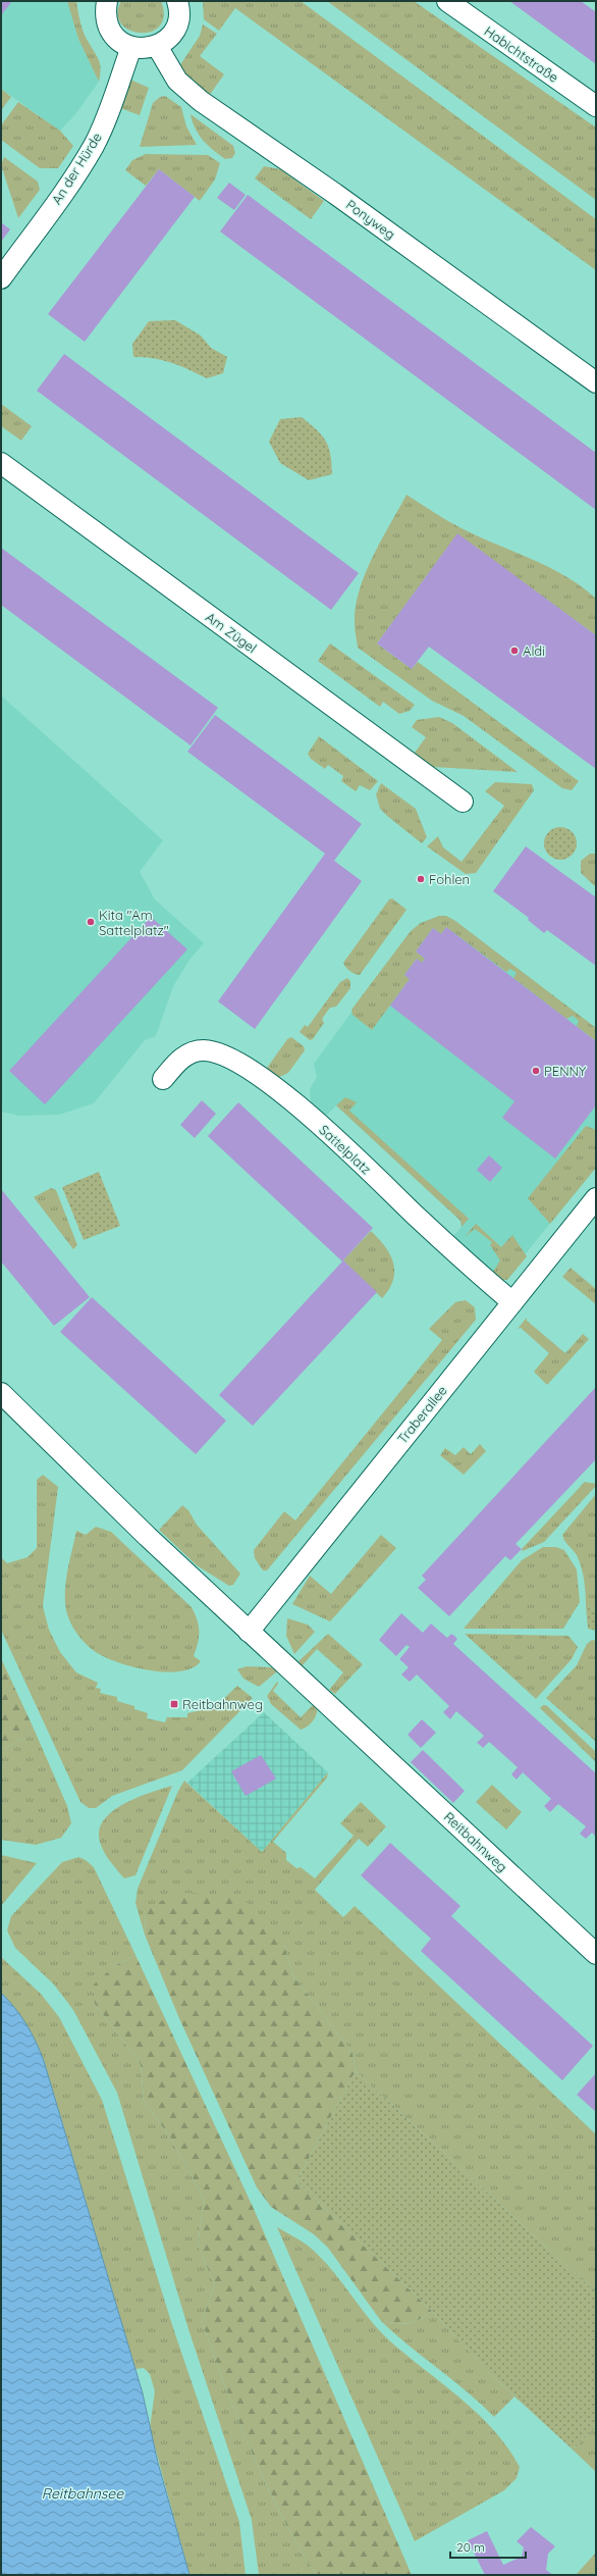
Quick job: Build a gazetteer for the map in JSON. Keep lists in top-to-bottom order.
{
  "streets": {
    "street": [
      "Habichtstraße",
      "An der Hürde",
      "Ponyweg",
      "Am Zügel",
      "Sattelplatz",
      "Traberallee",
      "Reitbahnweg"
    ]
  },
  "crossings": [
    ["Sattelplatz", "Traberallee"],
    ["Traberallee", "Reitbahnweg"]
  ],
  "water": ["Reitbahnsee"],
  "places": {
    "other": [
      "Aldi",
      "Fohlen",
      "Kita \"Am Sattelplatz\"",
      "PENNY"
    ],
    "transit": ["Reitbahnweg"]
  },
  "scale_bar": "20 m"
}
